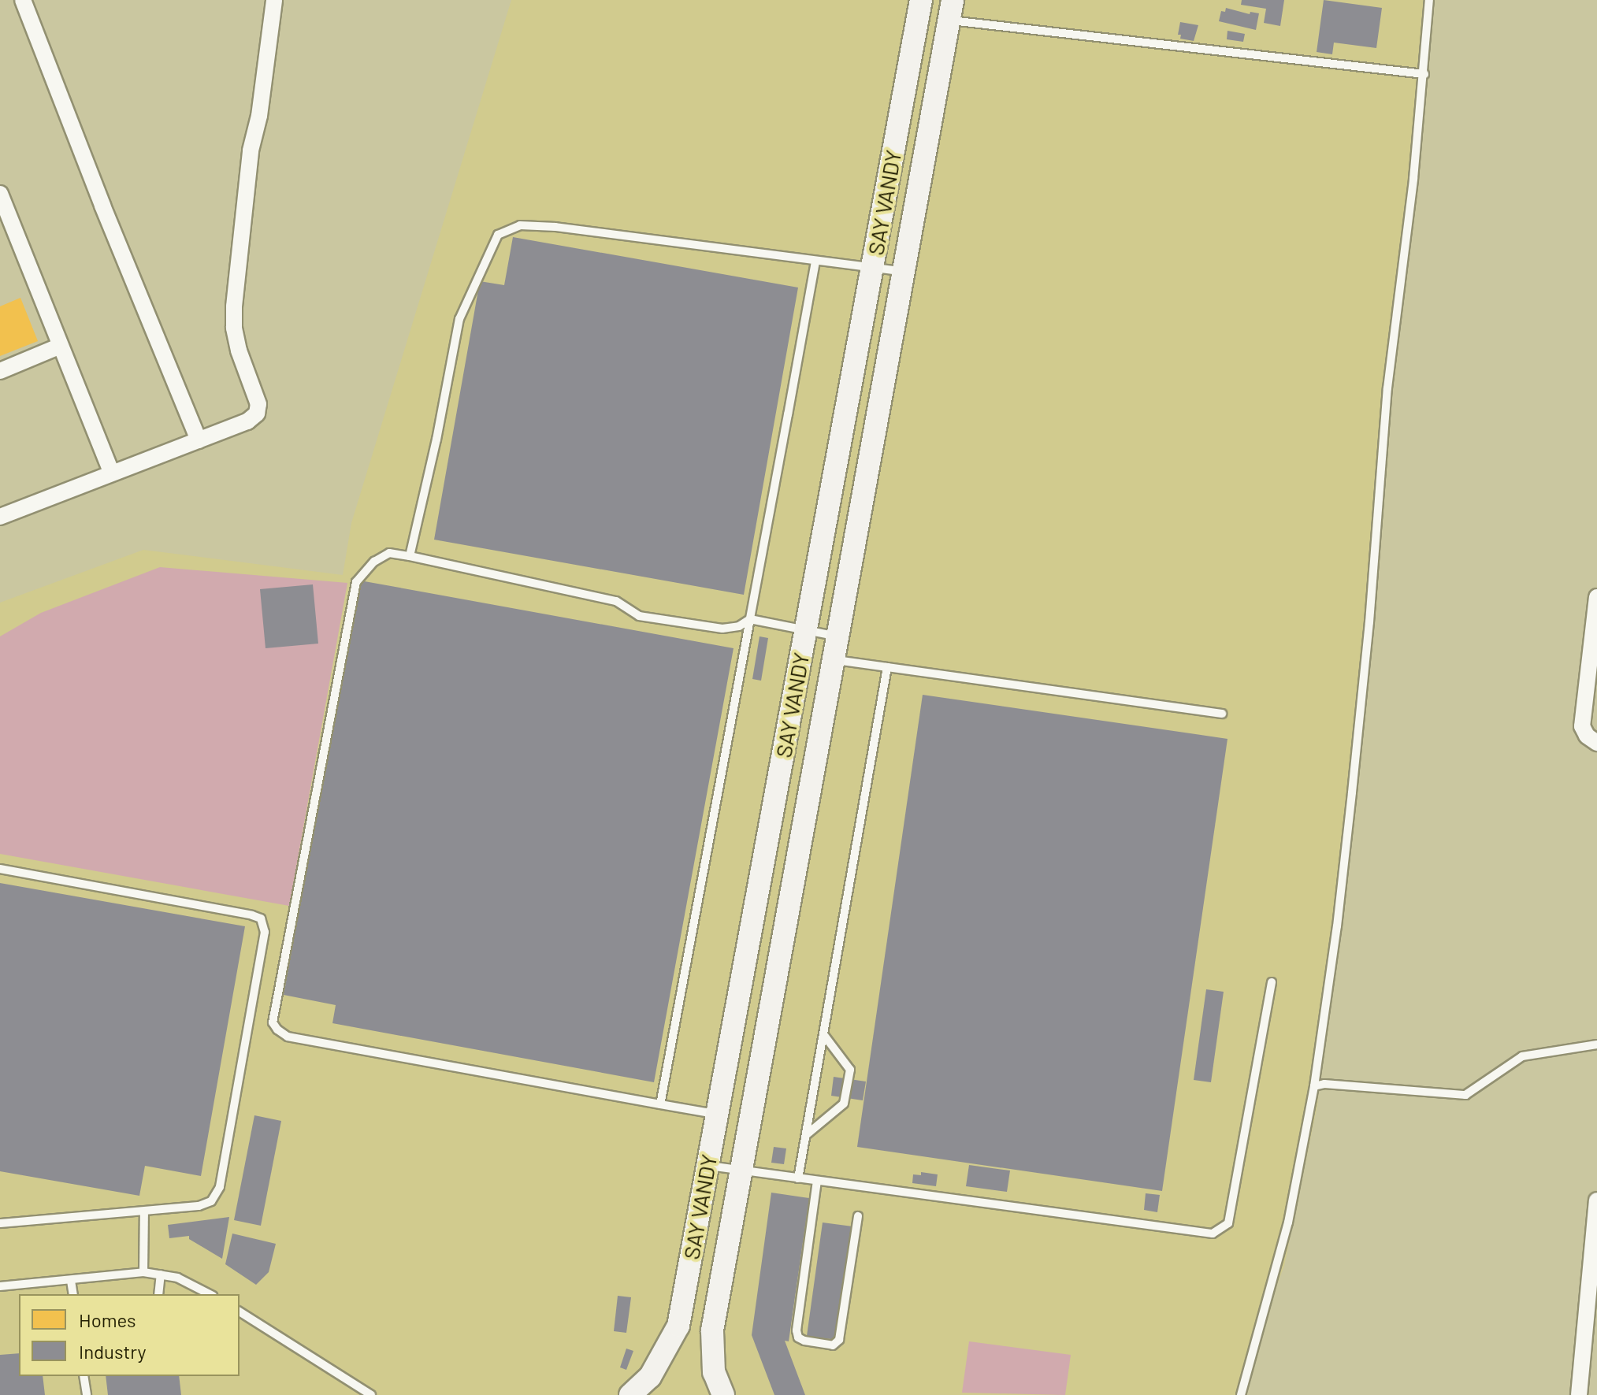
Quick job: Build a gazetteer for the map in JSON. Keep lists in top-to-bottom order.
{
  "streets": {
    "street": ["SAY VANDY"]
  },
  "legend": ["Homes", "Industry"]
}
